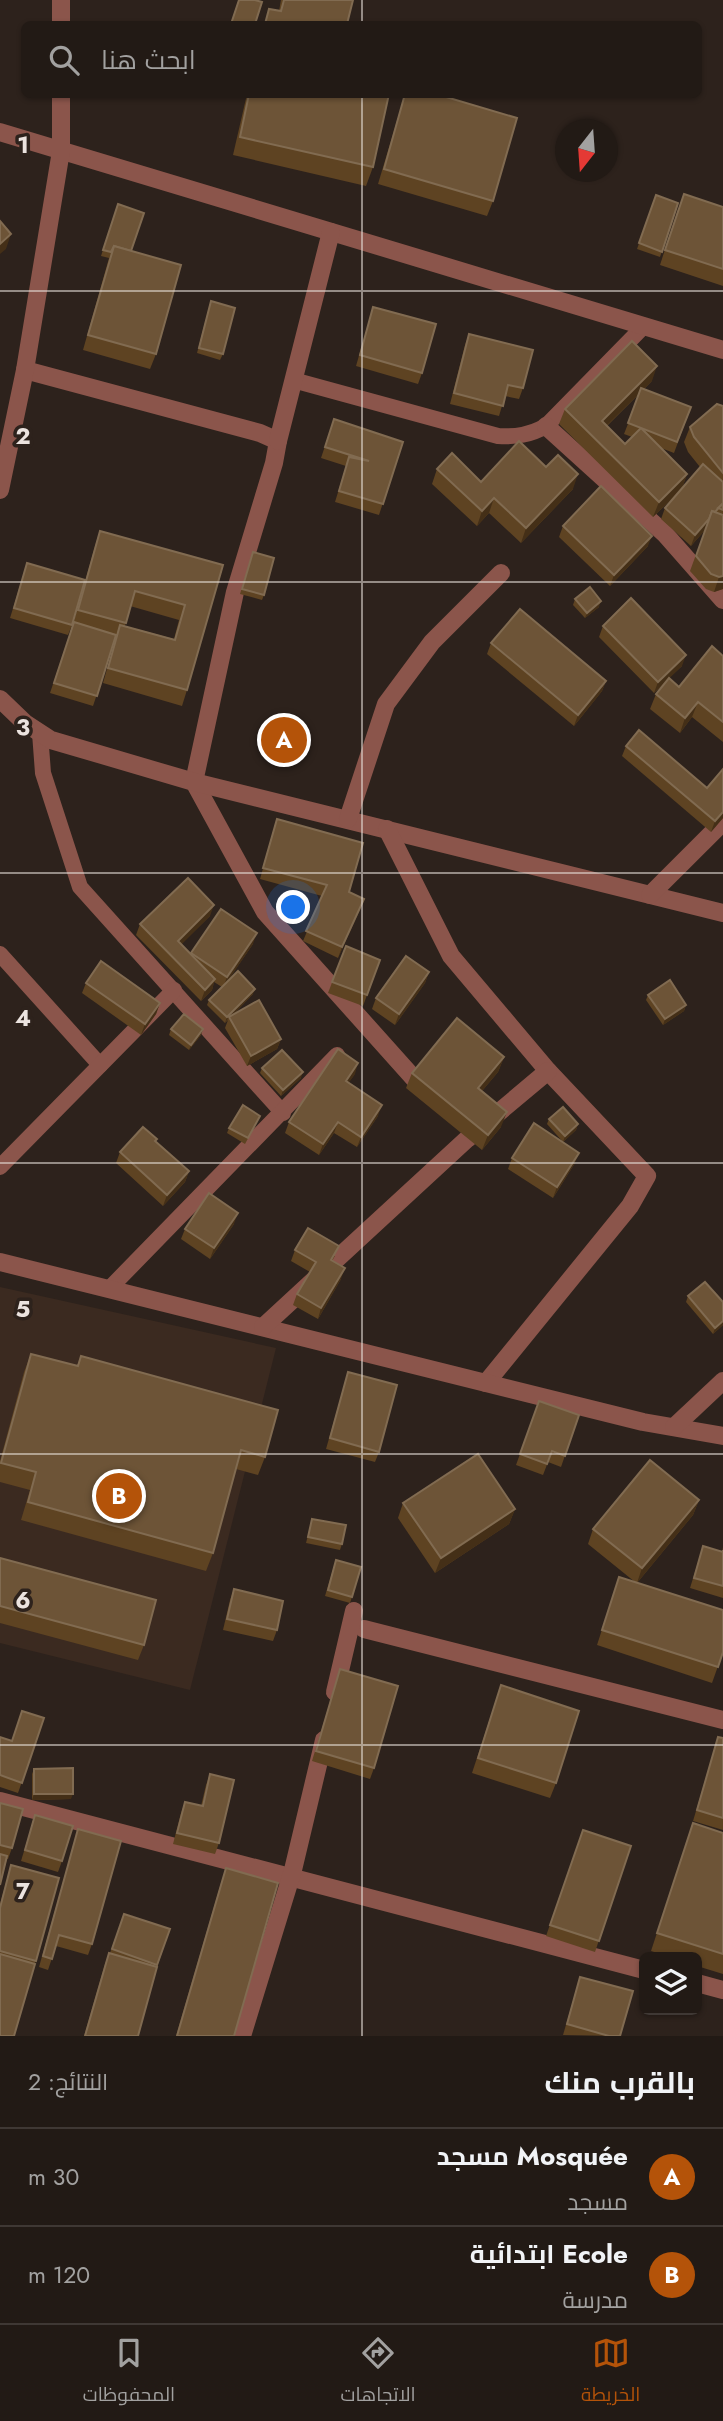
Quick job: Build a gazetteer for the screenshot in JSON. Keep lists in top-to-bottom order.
{
  "north": "bottom",
  "page": {
    "search": "ابحث هنا",
    "pins": ["A", "B"],
    "heading": ["بالقرب منك", "النتائج: 2"],
    "list": [
      {
        "mark": "A",
        "name": "Mosquée مسجد",
        "note": "مسجد",
        "value": "30 m"
      },
      {
        "mark": "B",
        "name": "Ecole ابتدائية",
        "note": "مدرسة",
        "value": "120 m"
      }
    ],
    "nav": ["الخريطة", "الاتجاهات", "المحفوظات"]
  },
  "grid": {
    "rows": [
      "1",
      "2",
      "3",
      "4",
      "5",
      "6",
      "7"
    ]
  }
}
